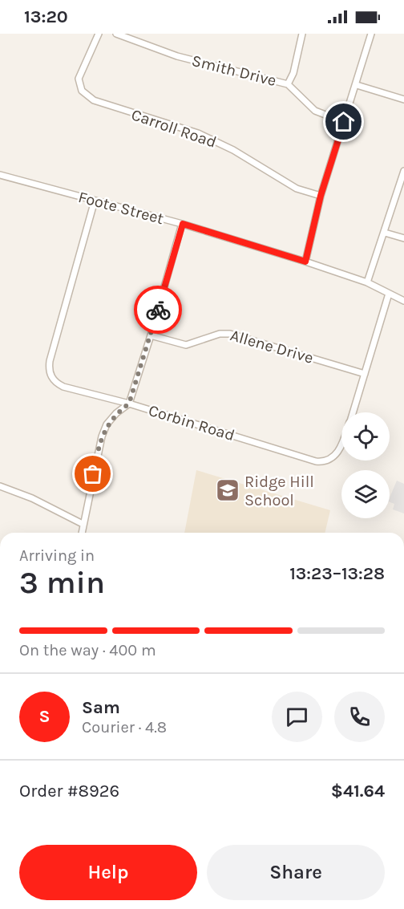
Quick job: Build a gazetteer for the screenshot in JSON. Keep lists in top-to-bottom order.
{
  "streets": {
    "street": [
      "Smith Drive",
      "Carroll Road",
      "Foote Street",
      "Allene Drive",
      "Corbin Road"
    ]
  },
  "crossings": [
    ["Foote Street", "Corbin Road"],
    ["Allene Drive", "Corbin Road"]
  ],
  "places": {
    "school or university": ["Ridge Hill School"]
  },
  "page": {
    "status": "13:20",
    "heading": ["3 min", "Arriving in", "13:23–13:28"],
    "panel": [
      "Sam",
      "Courier · 4.8",
      "Order #8926",
      "$41.64"
    ],
    "bar": "On the way · 400 m",
    "round": "S",
    "buttons": ["Help", "Share"]
  }
}
